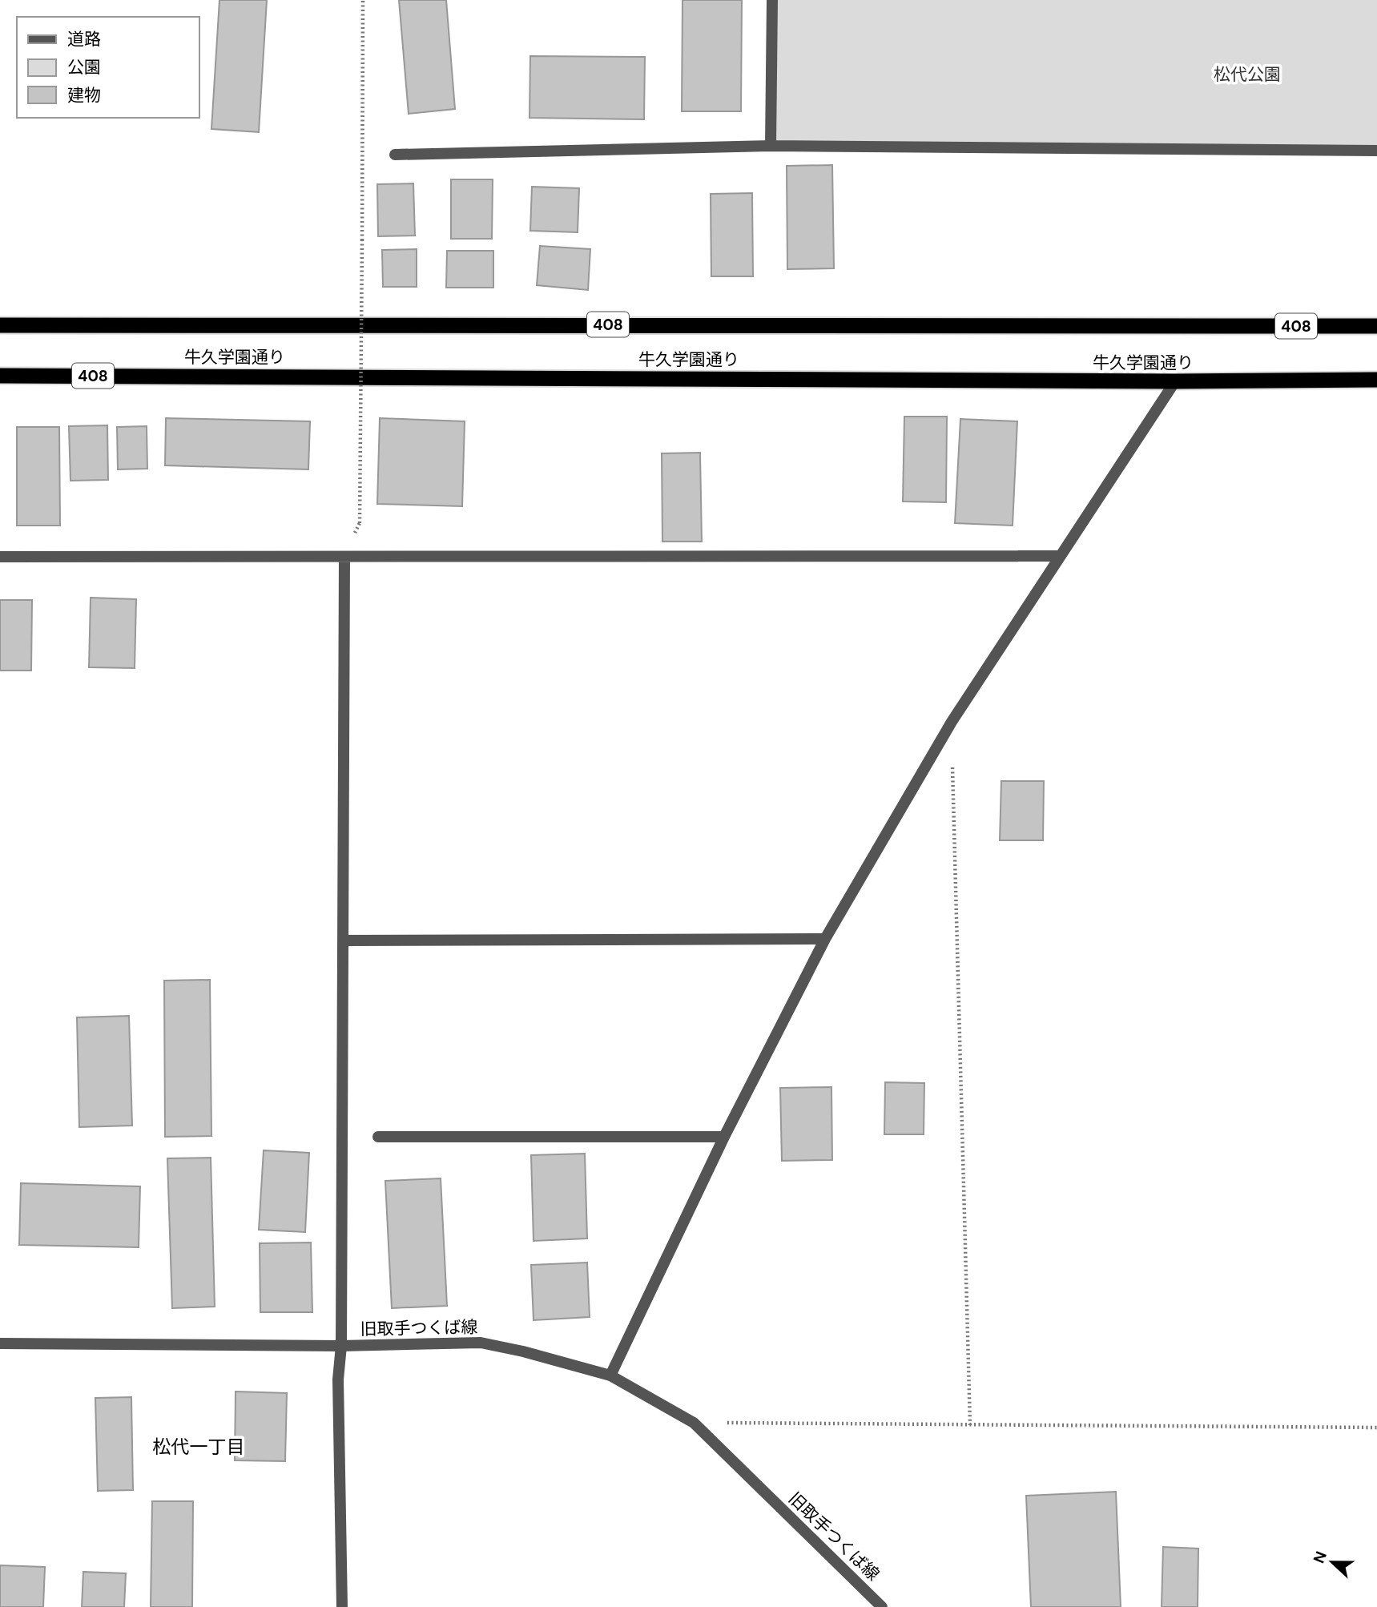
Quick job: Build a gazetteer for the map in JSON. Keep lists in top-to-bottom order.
{
  "streets": {
    "highway": ["408", "牛久学園通り"],
    "street": ["旧取手つくば線"]
  },
  "districts": ["松代一丁目"],
  "parks": ["松代公園"],
  "legend": ["道路", "公園", "建物"],
  "north": "left"
}
